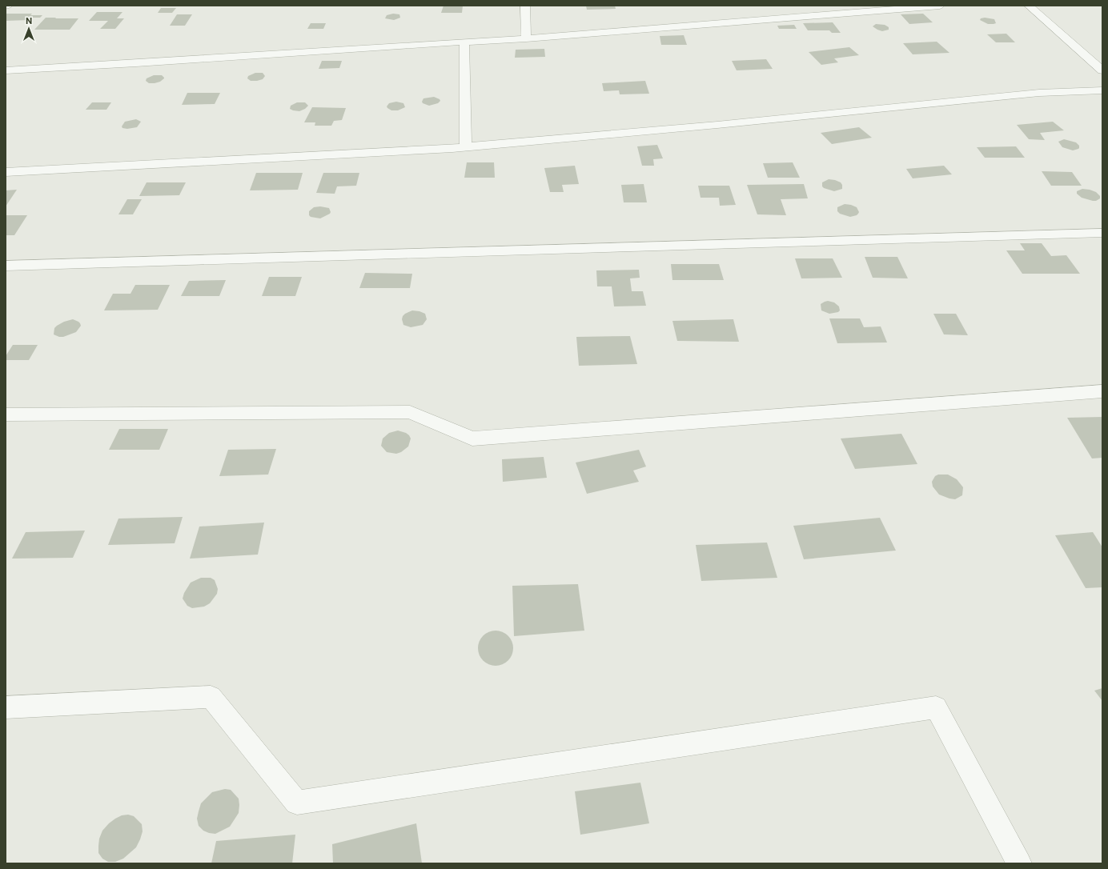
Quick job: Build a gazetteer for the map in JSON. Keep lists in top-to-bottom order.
{
  "north": "top"
}
